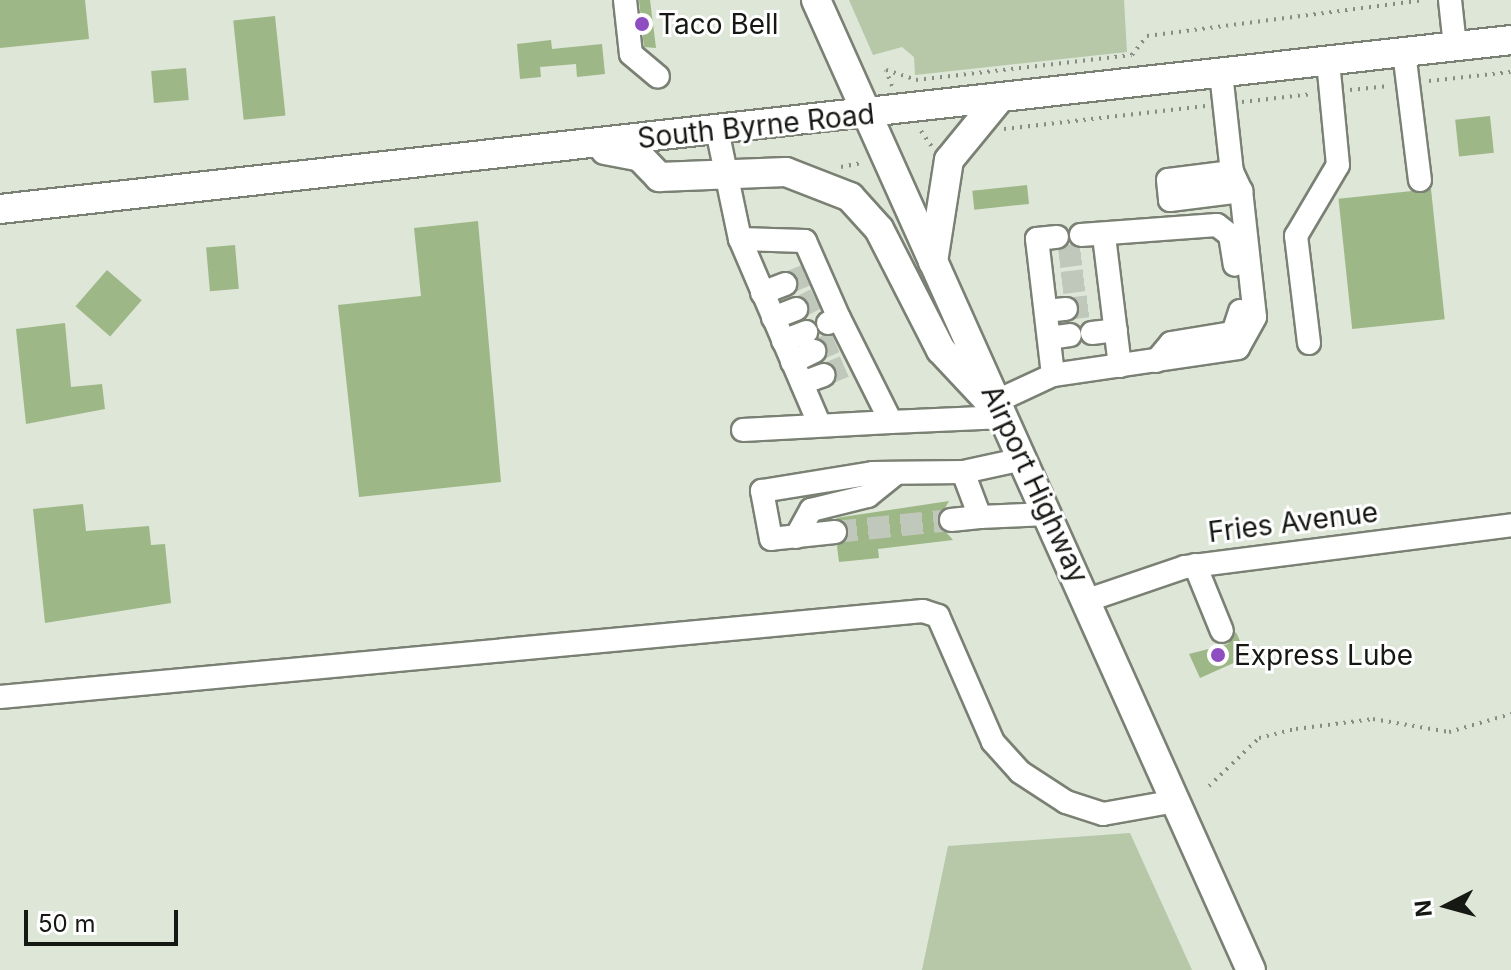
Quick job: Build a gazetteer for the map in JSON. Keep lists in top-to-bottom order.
{
  "streets": {
    "main road": ["South Byrne Road", "Airport Highway"],
    "street": ["Fries Avenue"]
  },
  "crossings": [
    ["South Byrne Road", "Airport Highway"],
    ["Airport Highway", "Fries Avenue"]
  ],
  "places": ["Taco Bell", "Express Lube"],
  "scale_bar": "50 m",
  "north": "left"
}
